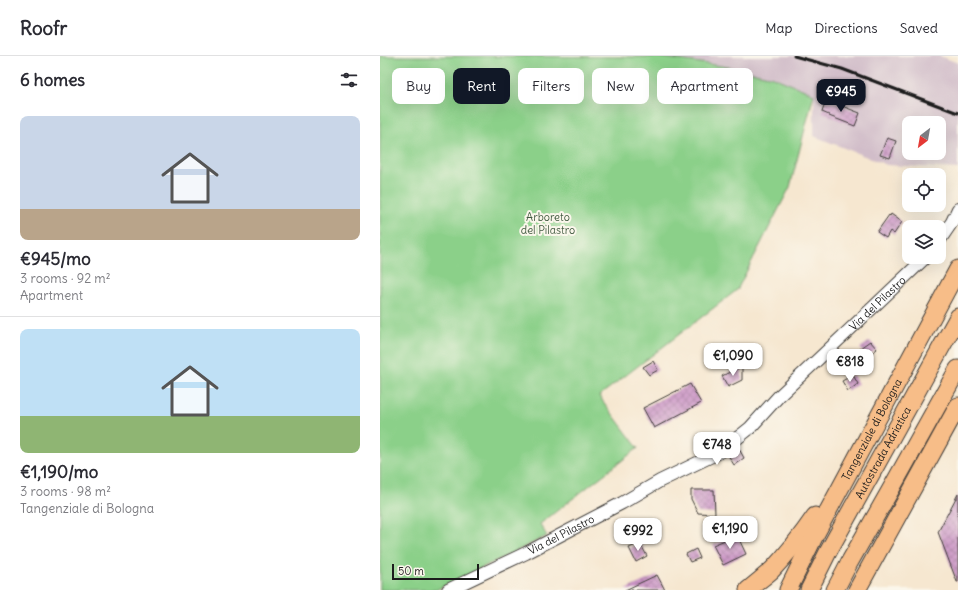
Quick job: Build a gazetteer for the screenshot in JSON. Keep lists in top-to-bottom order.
{
  "streets": {
    "highway": ["Tangenziale di Bologna", "Autostrada Adriatica"],
    "street": ["Via del Pilastro"]
  },
  "parks": ["Arboreto del Pilastro"],
  "scale_bar": "50 m",
  "north": "bottom left",
  "page": {
    "header": "Roofr",
    "nav": ["Map", "Directions", "Saved"],
    "heading": "6 homes",
    "chip": [
      "Buy",
      "Rent",
      "Filters",
      "New",
      "Apartment"
    ],
    "price": [
      "€945",
      "€1,090",
      "€818",
      "€748",
      "€1,190",
      "€992"
    ],
    "list": [
      {
        "name": "€945/mo",
        "note": "3 rooms · 92 m² · Apartment"
      },
      {
        "name": "€1,190/mo",
        "note": "3 rooms · 98 m² · Tangenziale di Bologna"
      }
    ],
    "scale": "50 m"
  }
}
